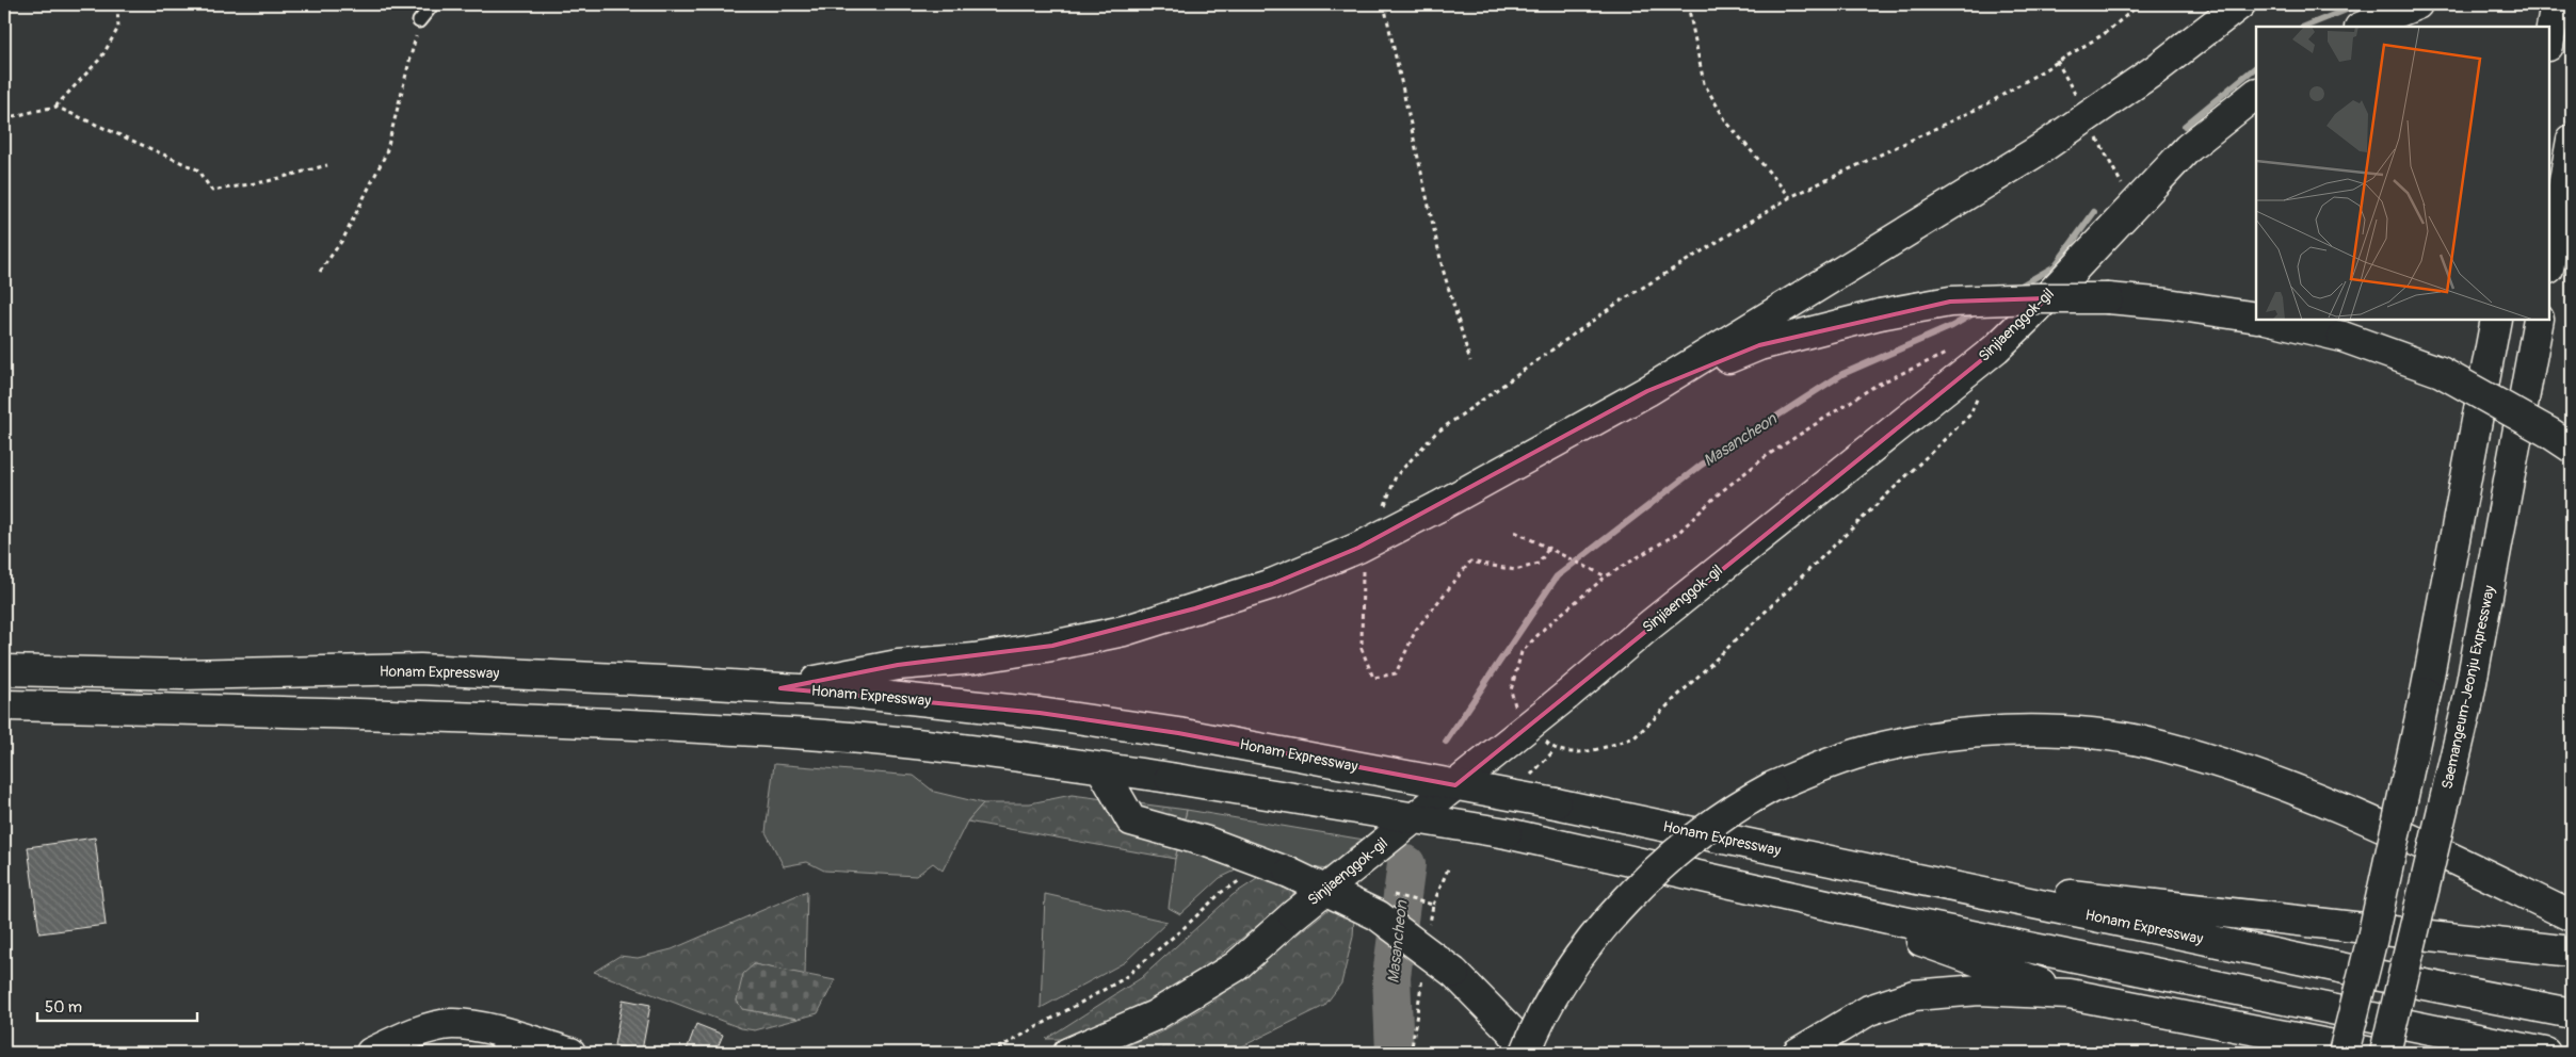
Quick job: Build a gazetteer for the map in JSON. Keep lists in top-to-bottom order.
{
  "streets": {
    "main road": ["Sinjiaenggok-gil", "Honam Expressway", "Saemangeum-Jeonju Expressway"]
  },
  "water": ["Masancheon"],
  "scale_bar": "50 m"
}
